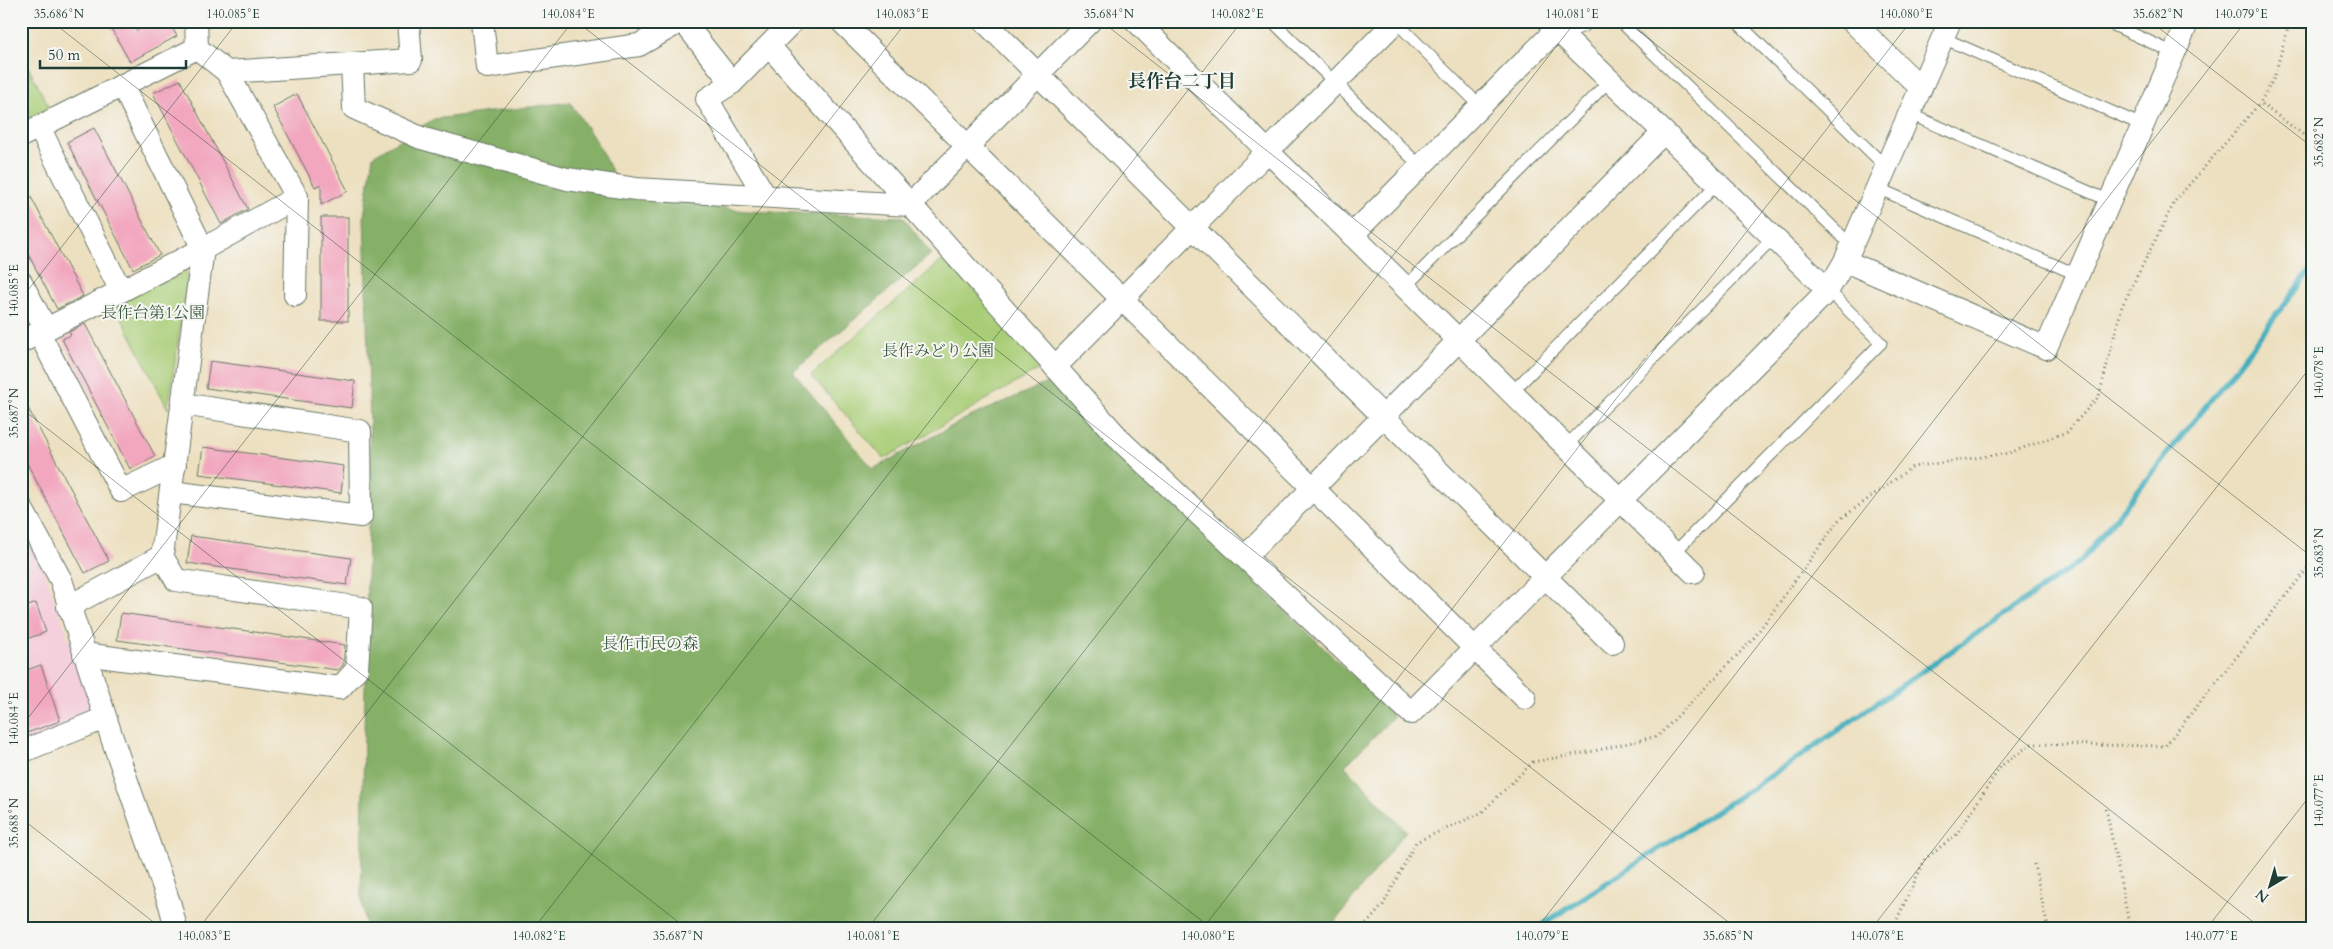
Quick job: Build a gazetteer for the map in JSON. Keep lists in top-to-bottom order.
{
  "districts": ["長作台二丁目"],
  "parks": ["長作台第1公園", "長作みどり公園", "長作市民の森"],
  "scale_bar": "50 m",
  "north": "bottom left",
  "coordinates": [
    "35.686°N",
    "140.085°E",
    "140.084°E",
    "140.083°E",
    "35.684°N",
    "140.082°E",
    "140.081°E",
    "140.080°E",
    "35.682°N",
    "140.079°E",
    "140.078°E",
    "35.687°N",
    "35.683°N",
    "140.077°E",
    "35.688°N",
    "35.685°N"
  ]
}
